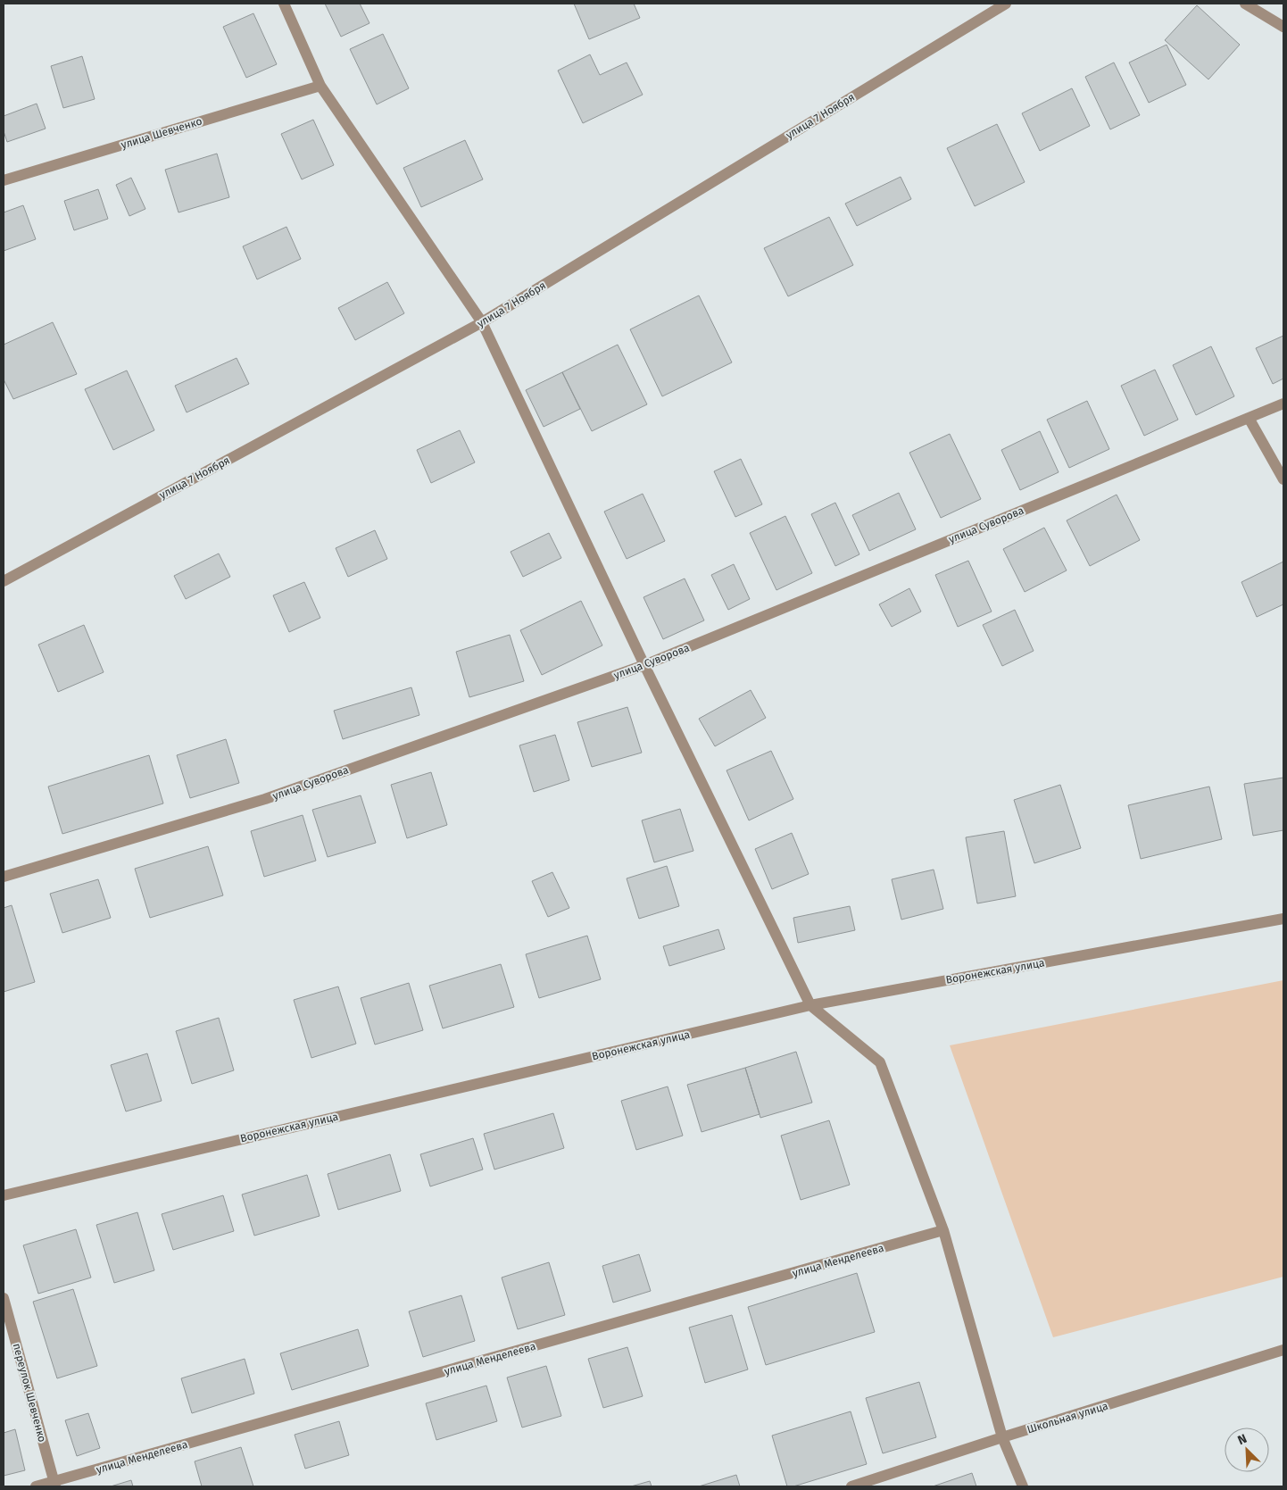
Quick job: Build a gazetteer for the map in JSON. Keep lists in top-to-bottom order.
{
  "streets": {
    "street": [
      "улица 7 Ноября",
      "улица Шевченко",
      "улица Суворова",
      "Воронежская улица",
      "улица Менделеева",
      "переулок Шевченко",
      "Школьная улица"
    ]
  },
  "crossings": [
    ["улица Менделеева", "переулок Шевченко"]
  ],
  "north": "top left"
}
